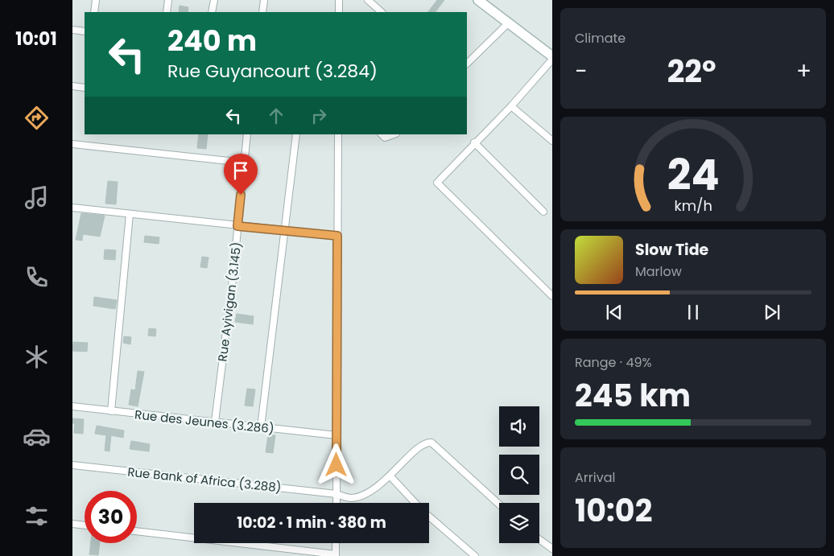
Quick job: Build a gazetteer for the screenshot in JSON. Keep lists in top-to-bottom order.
{
  "streets": {
    "street": ["Rue Ayivigan (3.145)", "Rue des Jeunes (3.286)", "Rue Bank of Africa (3.288)"]
  },
  "crossings": [
    ["Rue Ayivigan (3.145)", "Rue des Jeunes (3.286)"]
  ],
  "page": {
    "tabs": "10:01",
    "tile": [
      "Climate",
      ["Range · 49%", "245 km"],
      ["Arrival", "10:02"]
    ],
    "turn": ["240 m", "Rue Guyancourt (3.284)"],
    "heat": ["−", "22°", "+"],
    "song": ["Slow Tide", "Marlow"],
    "limit": "30",
    "trip": "10:02 · 1 min · 380 m",
    "gauge": ["24", "km/h"]
  }
}
